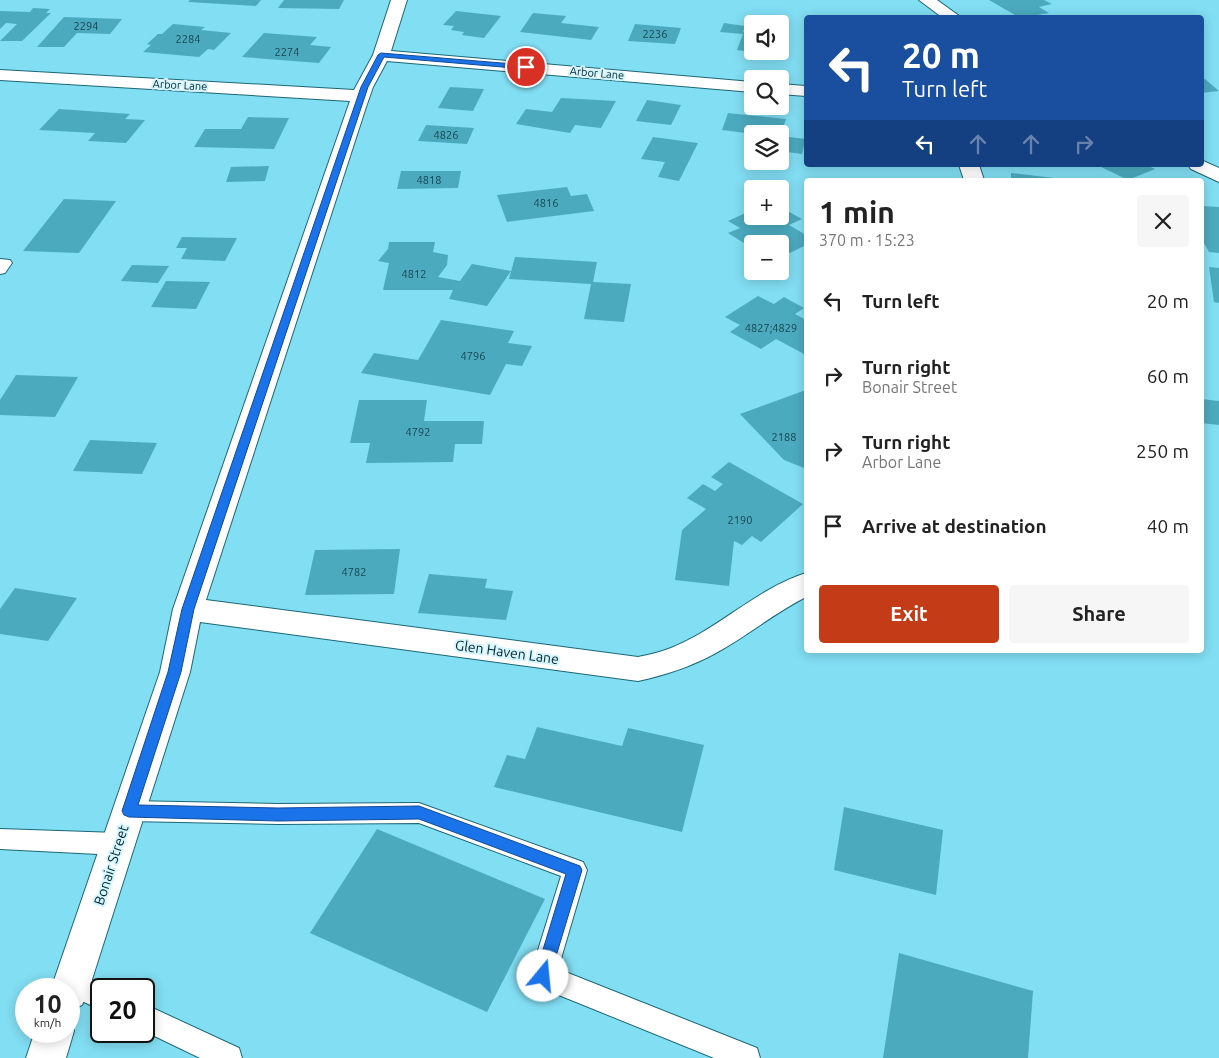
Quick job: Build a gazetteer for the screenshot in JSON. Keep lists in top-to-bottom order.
{
  "streets": {
    "street": ["Arbor Lane", "Glen Haven Lane", "Bonair Street"]
  },
  "crossings": [
    ["Arbor Lane", "Bonair Street"],
    ["Glen Haven Lane", "Bonair Street"]
  ],
  "house_numbers": [
    "2294",
    "2236",
    "2284",
    "2274",
    "4826",
    "4818",
    "4816",
    "4812",
    "4827;4829",
    "4796",
    "4792",
    "2188",
    "2190",
    "4782"
  ],
  "page": {
    "map_buttons": ["+", "−"],
    "turn": ["20 m", "Turn left"],
    "heading": ["1 min", "370 m · 15:23"],
    "list": [
      {
        "name": "Turn left",
        "value": "20 m"
      },
      {
        "name": "Turn right",
        "note": "Bonair Street",
        "value": "60 m"
      },
      {
        "name": "Turn right",
        "note": "Arbor Lane",
        "value": "250 m"
      },
      {
        "name": "Arrive at destination",
        "value": "40 m"
      }
    ],
    "buttons": ["Exit", "Share"],
    "speed": "10 km/h",
    "limit": "20"
  }
}
